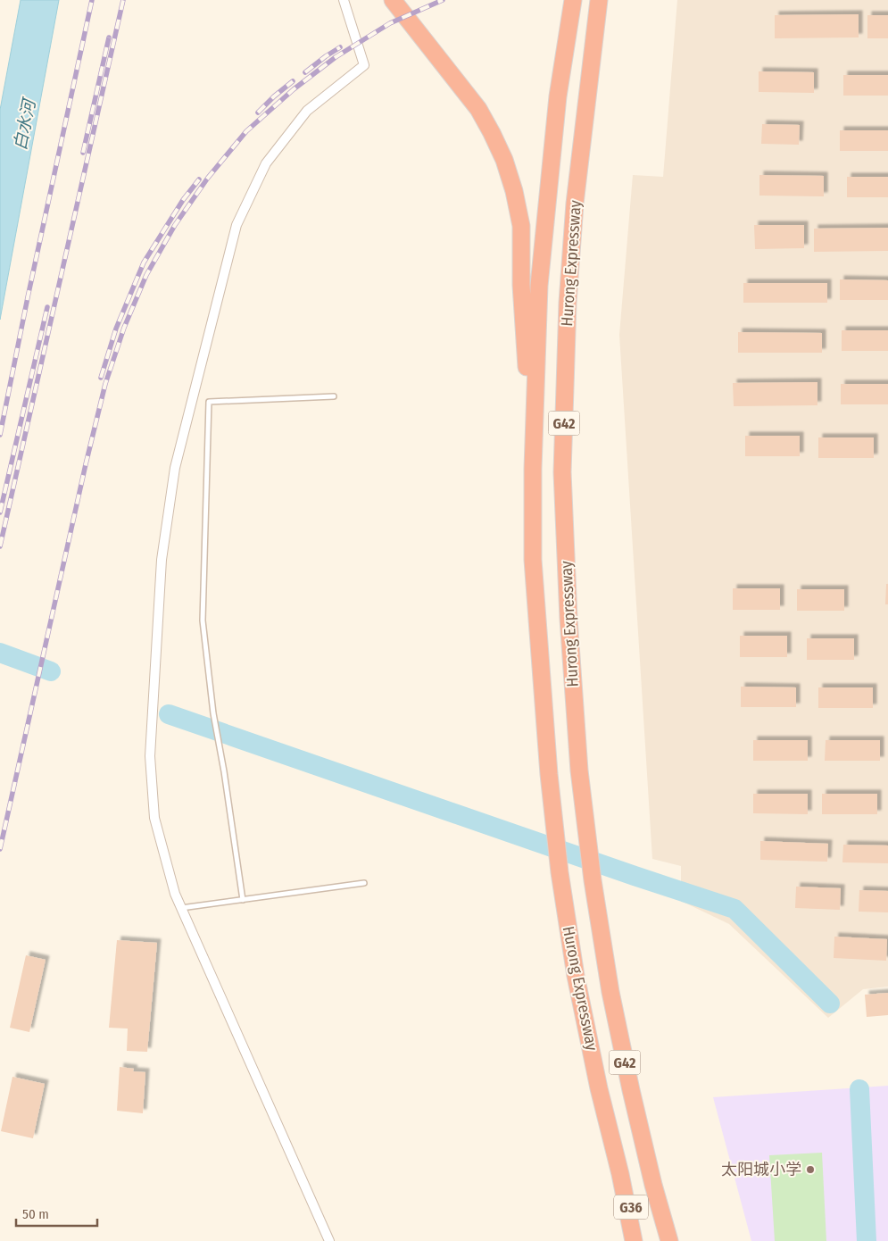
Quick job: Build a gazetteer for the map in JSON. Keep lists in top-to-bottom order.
{
  "streets": {
    "highway": ["Hurong Expressway", "G42", "G36"]
  },
  "crossings": [
    ["Hurong Expressway", "G42"],
    ["Hurong Expressway", "G36"],
    ["G42", "G36"]
  ],
  "water": ["白水河"],
  "places": ["太阳城小学"],
  "scale_bar": "50 m"
}
